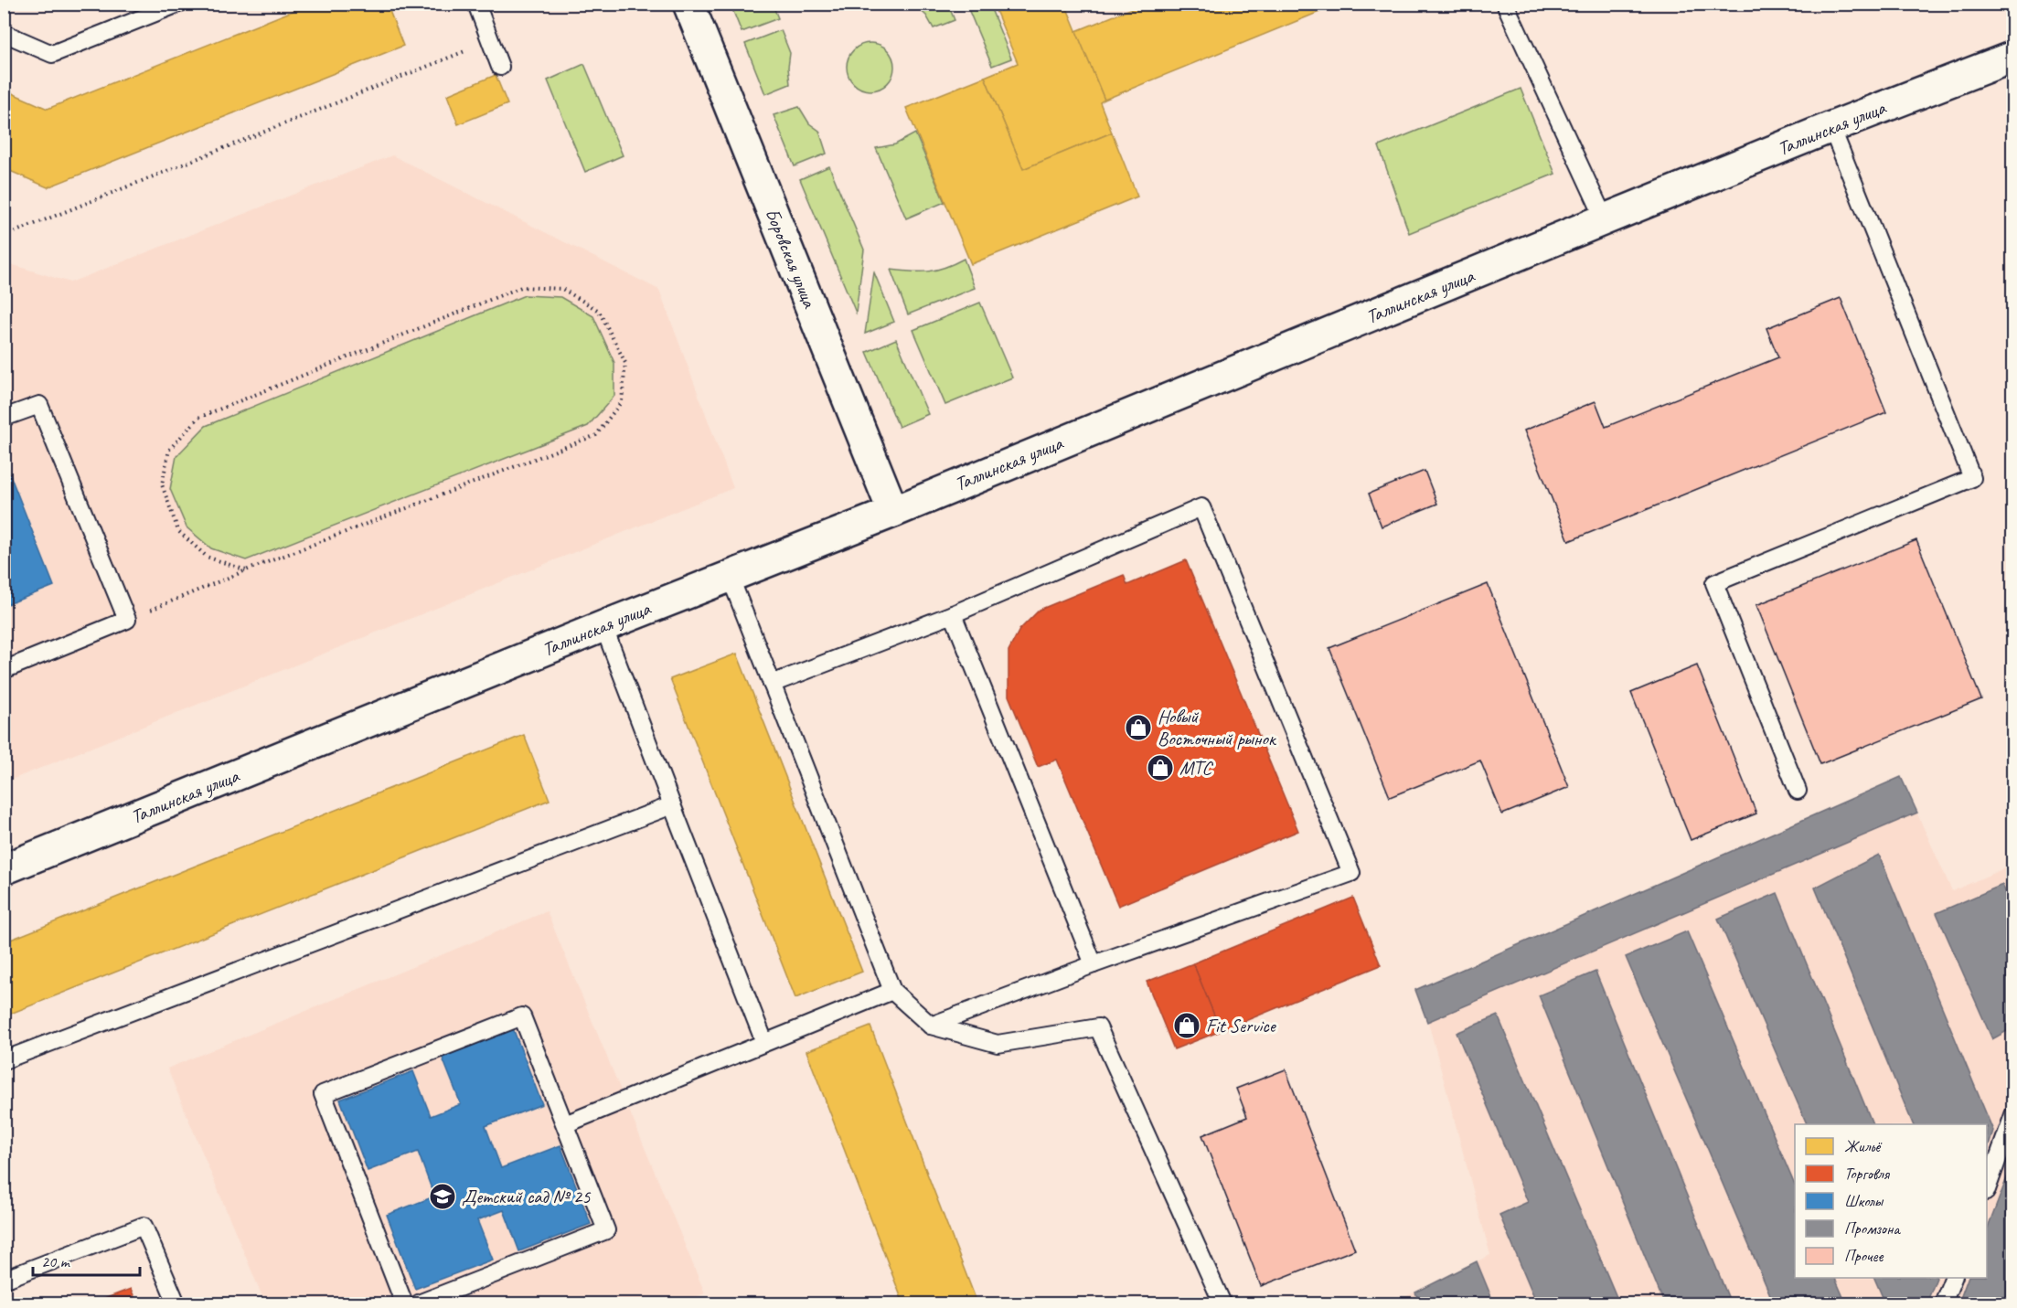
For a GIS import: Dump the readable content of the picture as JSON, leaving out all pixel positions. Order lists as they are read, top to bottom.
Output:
{
  "streets": {
    "street": ["Таллинская улица", "Боровская улица"]
  },
  "crossings": [
    ["Таллинская улица", "Боровская улица"]
  ],
  "places": {
    "shop": ["Новый Восточный рынок", "МТС", "Fit Service"],
    "school or university": ["Детский сад № 25"]
  },
  "legend": [
    "Жильё",
    "Торговля",
    "Школы",
    "Промзона",
    "Прочее"
  ],
  "scale_bar": "20 m"
}
